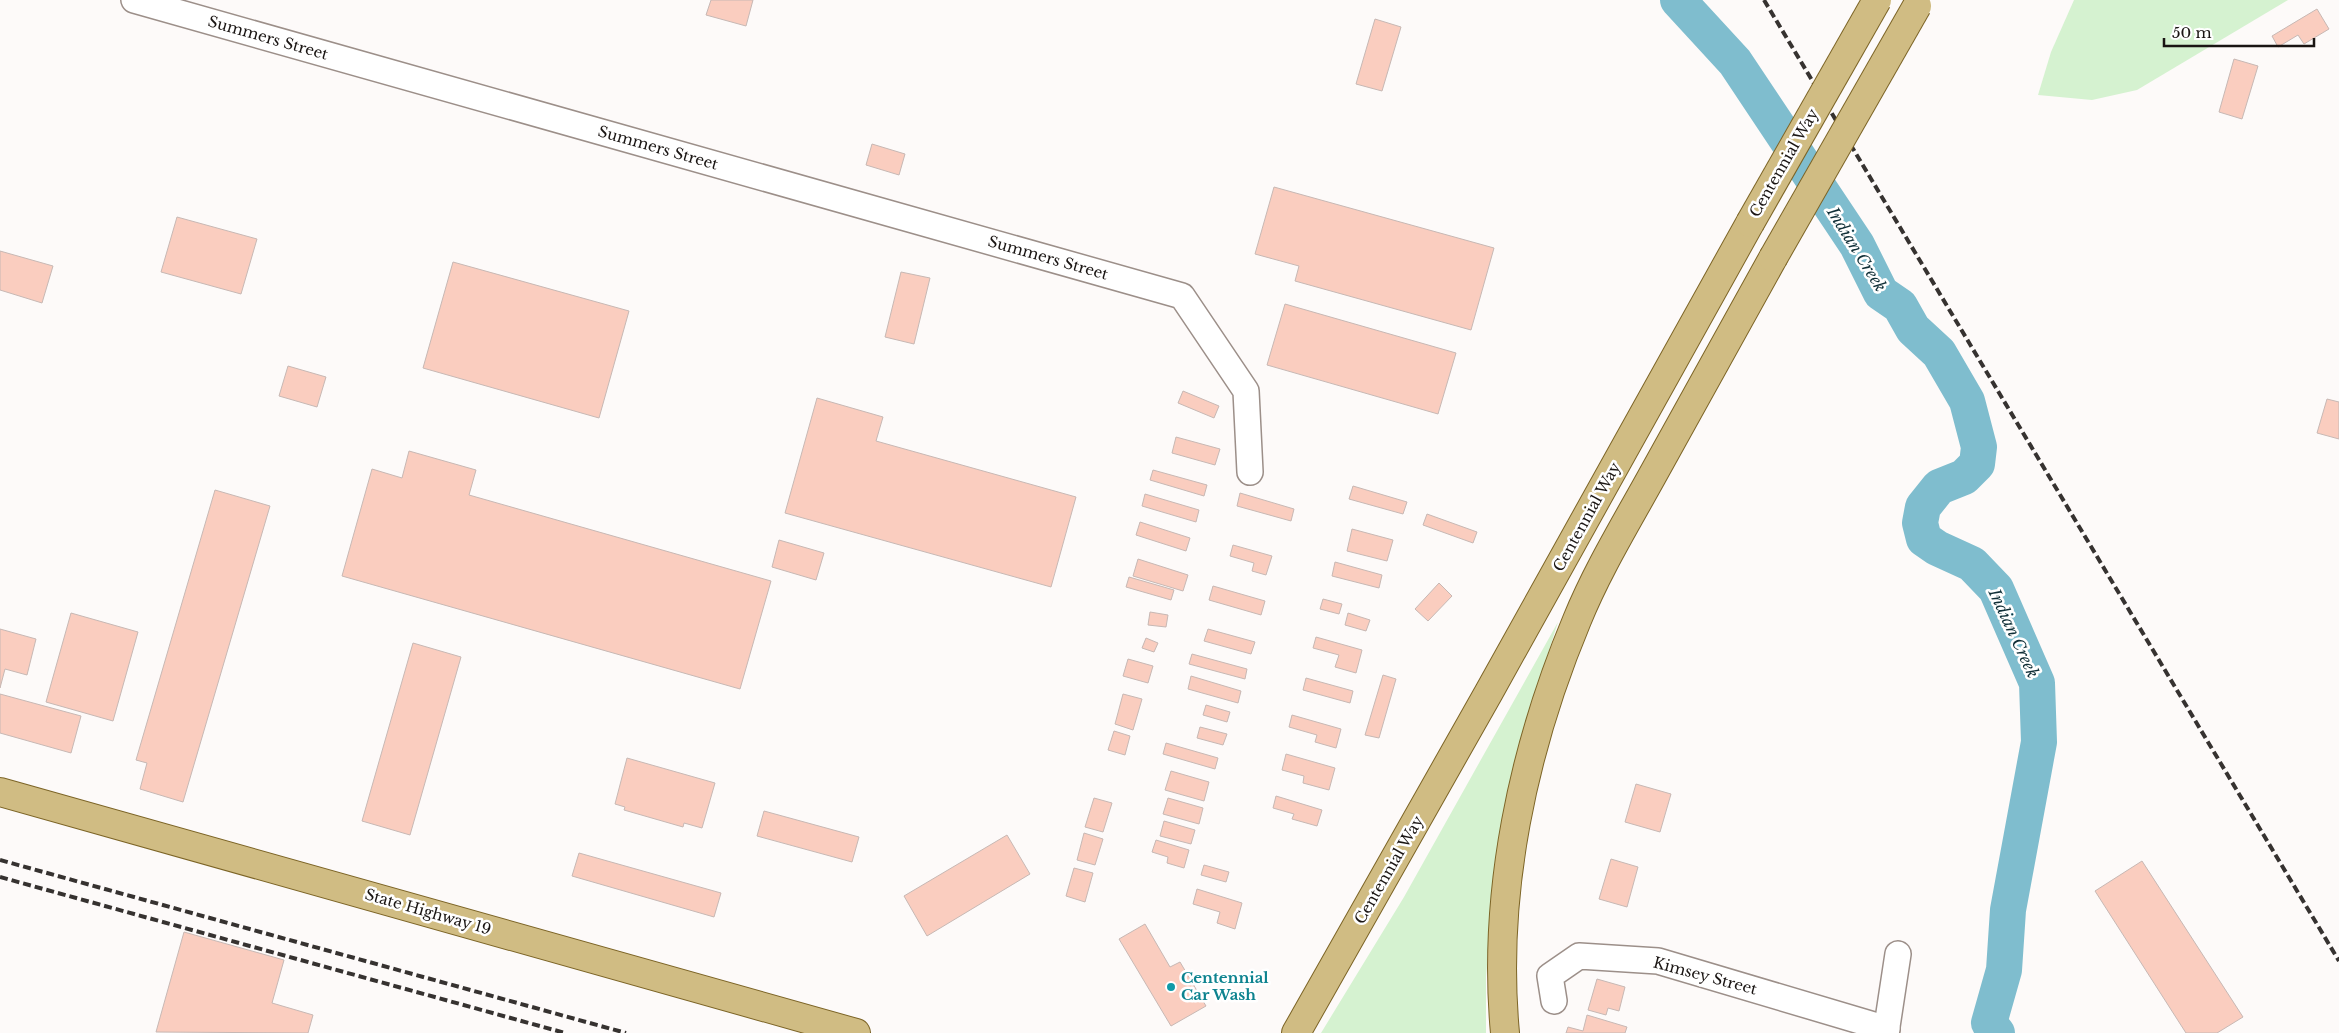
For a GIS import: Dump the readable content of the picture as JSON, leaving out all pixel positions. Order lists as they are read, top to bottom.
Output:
{
  "streets": {
    "main road": ["Centennial Way", "State Highway 19"],
    "street": ["Summers Street", "Kimsey Street"]
  },
  "water": ["Indian Creek"],
  "places": ["Centennial Car Wash"],
  "scale_bar": "50 m"
}
